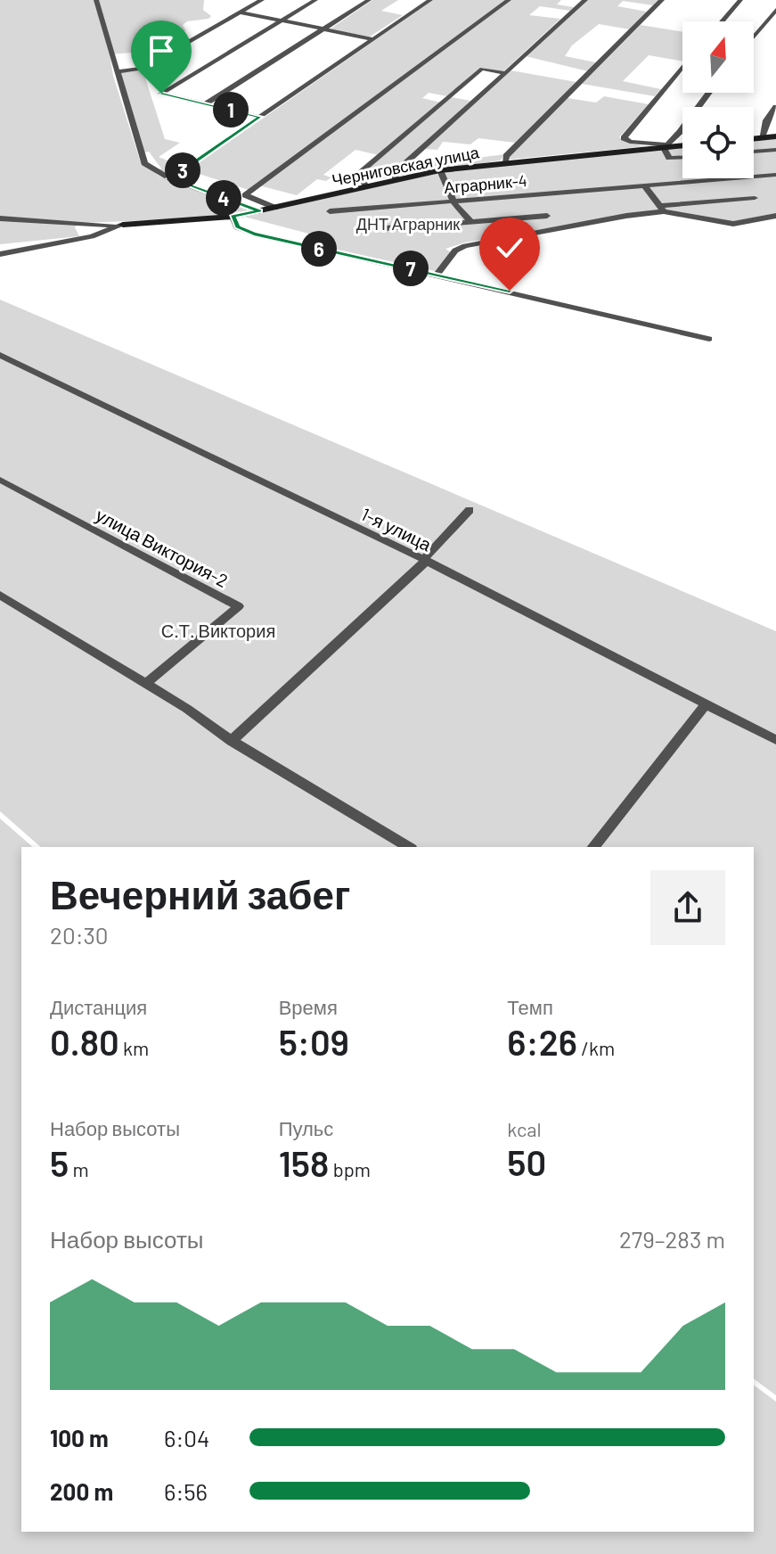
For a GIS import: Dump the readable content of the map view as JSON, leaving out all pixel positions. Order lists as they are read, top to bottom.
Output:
{
  "streets": {
    "street": [
      "Черниговская улица",
      "Аграрник-4",
      "1-я улица",
      "улица Виктория-2"
    ]
  },
  "parks": ["ДНТ Аграрник", "С.Т. Виктория"],
  "north": "top",
  "page": {
    "pins": [
      "1",
      "3",
      "4",
      "6",
      "7"
    ],
    "heading": ["Вечерний забег", "20:30"],
    "stats": [
      ["Дистанция", "0.80 km"],
      ["Время", "5:09"],
      ["Темп", "6:26 /km"],
      ["Набор высоты", "5 m"],
      ["Пульс", "158 bpm"],
      ["kcal", "50"]
    ],
    "chart": ["Набор высоты", "279–283 m"],
    "list": [
      {
        "name": "100 m",
        "note": "6:04"
      },
      {
        "name": "200 m",
        "note": "6:56"
      }
    ]
  }
}
